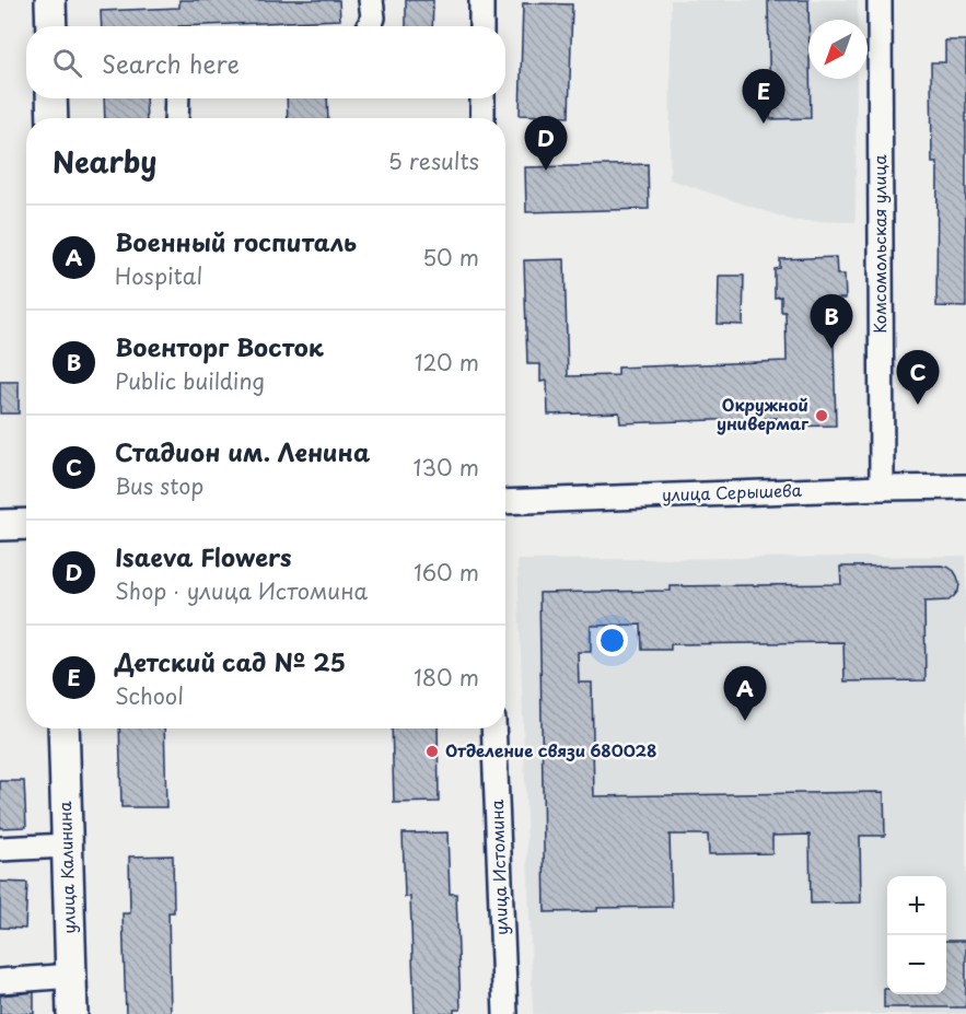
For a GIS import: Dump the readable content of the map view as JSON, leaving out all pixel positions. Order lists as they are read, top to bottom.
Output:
{
  "streets": {
    "main road": ["улица Калинина"],
    "street": ["Комсомольская улица", "улица Серышева", "улица Истомина"]
  },
  "crossings": [
    ["Комсомольская улица", "улица Серышева"]
  ],
  "places": ["Окружной универмаг", "Отделение связи 680028"],
  "north": "bottom left",
  "page": {
    "search": "Search here",
    "pins": [
      "E",
      "D",
      "B",
      "C",
      "A"
    ],
    "heading": ["Nearby", "5 results"],
    "list": [
      {
        "mark": "A",
        "name": "Военный госпиталь",
        "note": "Hospital",
        "value": "50 m"
      },
      {
        "mark": "B",
        "name": "Военторг Восток",
        "note": "Public building",
        "value": "120 m"
      },
      {
        "mark": "C",
        "name": "Стадион им. Ленина",
        "note": "Bus stop",
        "value": "130 m"
      },
      {
        "mark": "D",
        "name": "Isaeva Flowers",
        "note": "Shop · улица Истомина",
        "value": "160 m"
      },
      {
        "mark": "E",
        "name": "Детский сад № 25",
        "note": "School",
        "value": "180 m"
      }
    ],
    "map_buttons": ["+", "−"]
  }
}
